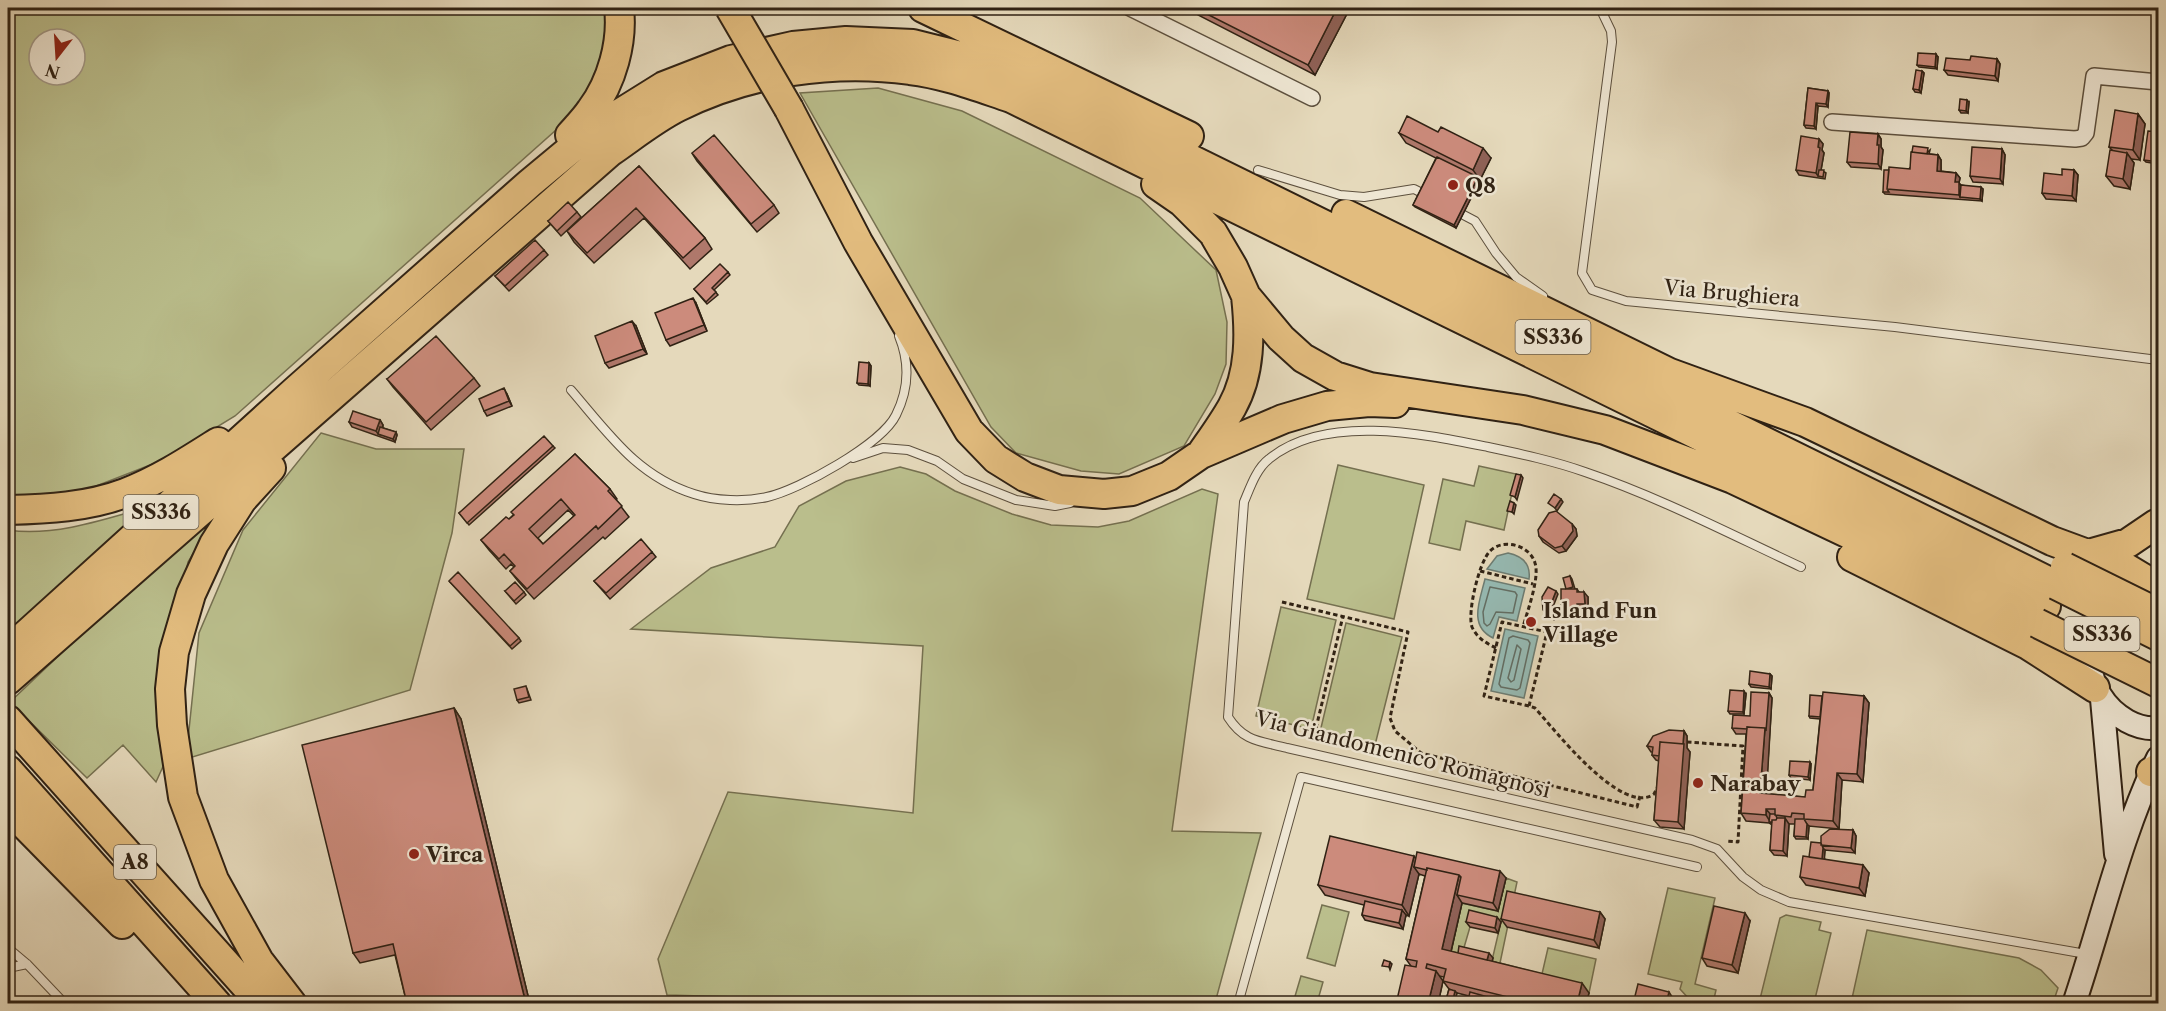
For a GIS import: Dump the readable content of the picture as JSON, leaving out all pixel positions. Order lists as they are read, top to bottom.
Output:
{
  "streets": {
    "highway": ["SS336", "A8"],
    "lane": ["Via Brughiera", "Via Giandomenico Romagnosi"]
  },
  "places": [
    "Q8",
    "Island Fun Village",
    "Narabay",
    "Virca"
  ],
  "north": "bottom"
}
